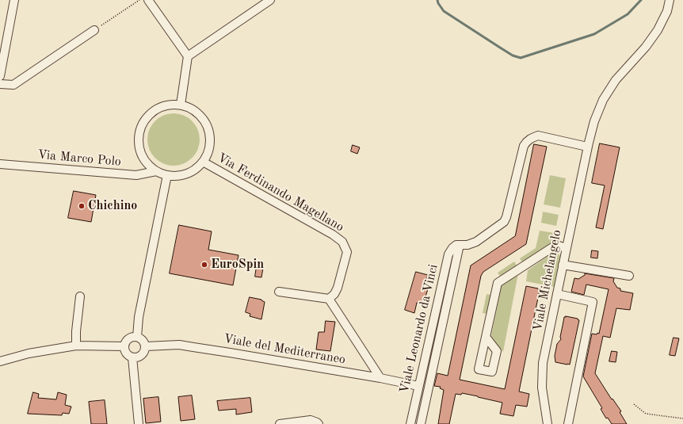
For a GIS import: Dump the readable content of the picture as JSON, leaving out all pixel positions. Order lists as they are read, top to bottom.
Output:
{
  "streets": {
    "street": [
      "Via Marco Polo",
      "Via Ferdinando Magellano",
      "Viale Michelangelo",
      "Viale Leonardo da Vinci",
      "Viale del Mediterraneo"
    ]
  },
  "crossings": [
    ["Via Marco Polo", "Via Ferdinando Magellano"],
    ["Viale Leonardo da Vinci", "Viale del Mediterraneo"]
  ],
  "places": ["Chichino", "EuroSpin"]
}
